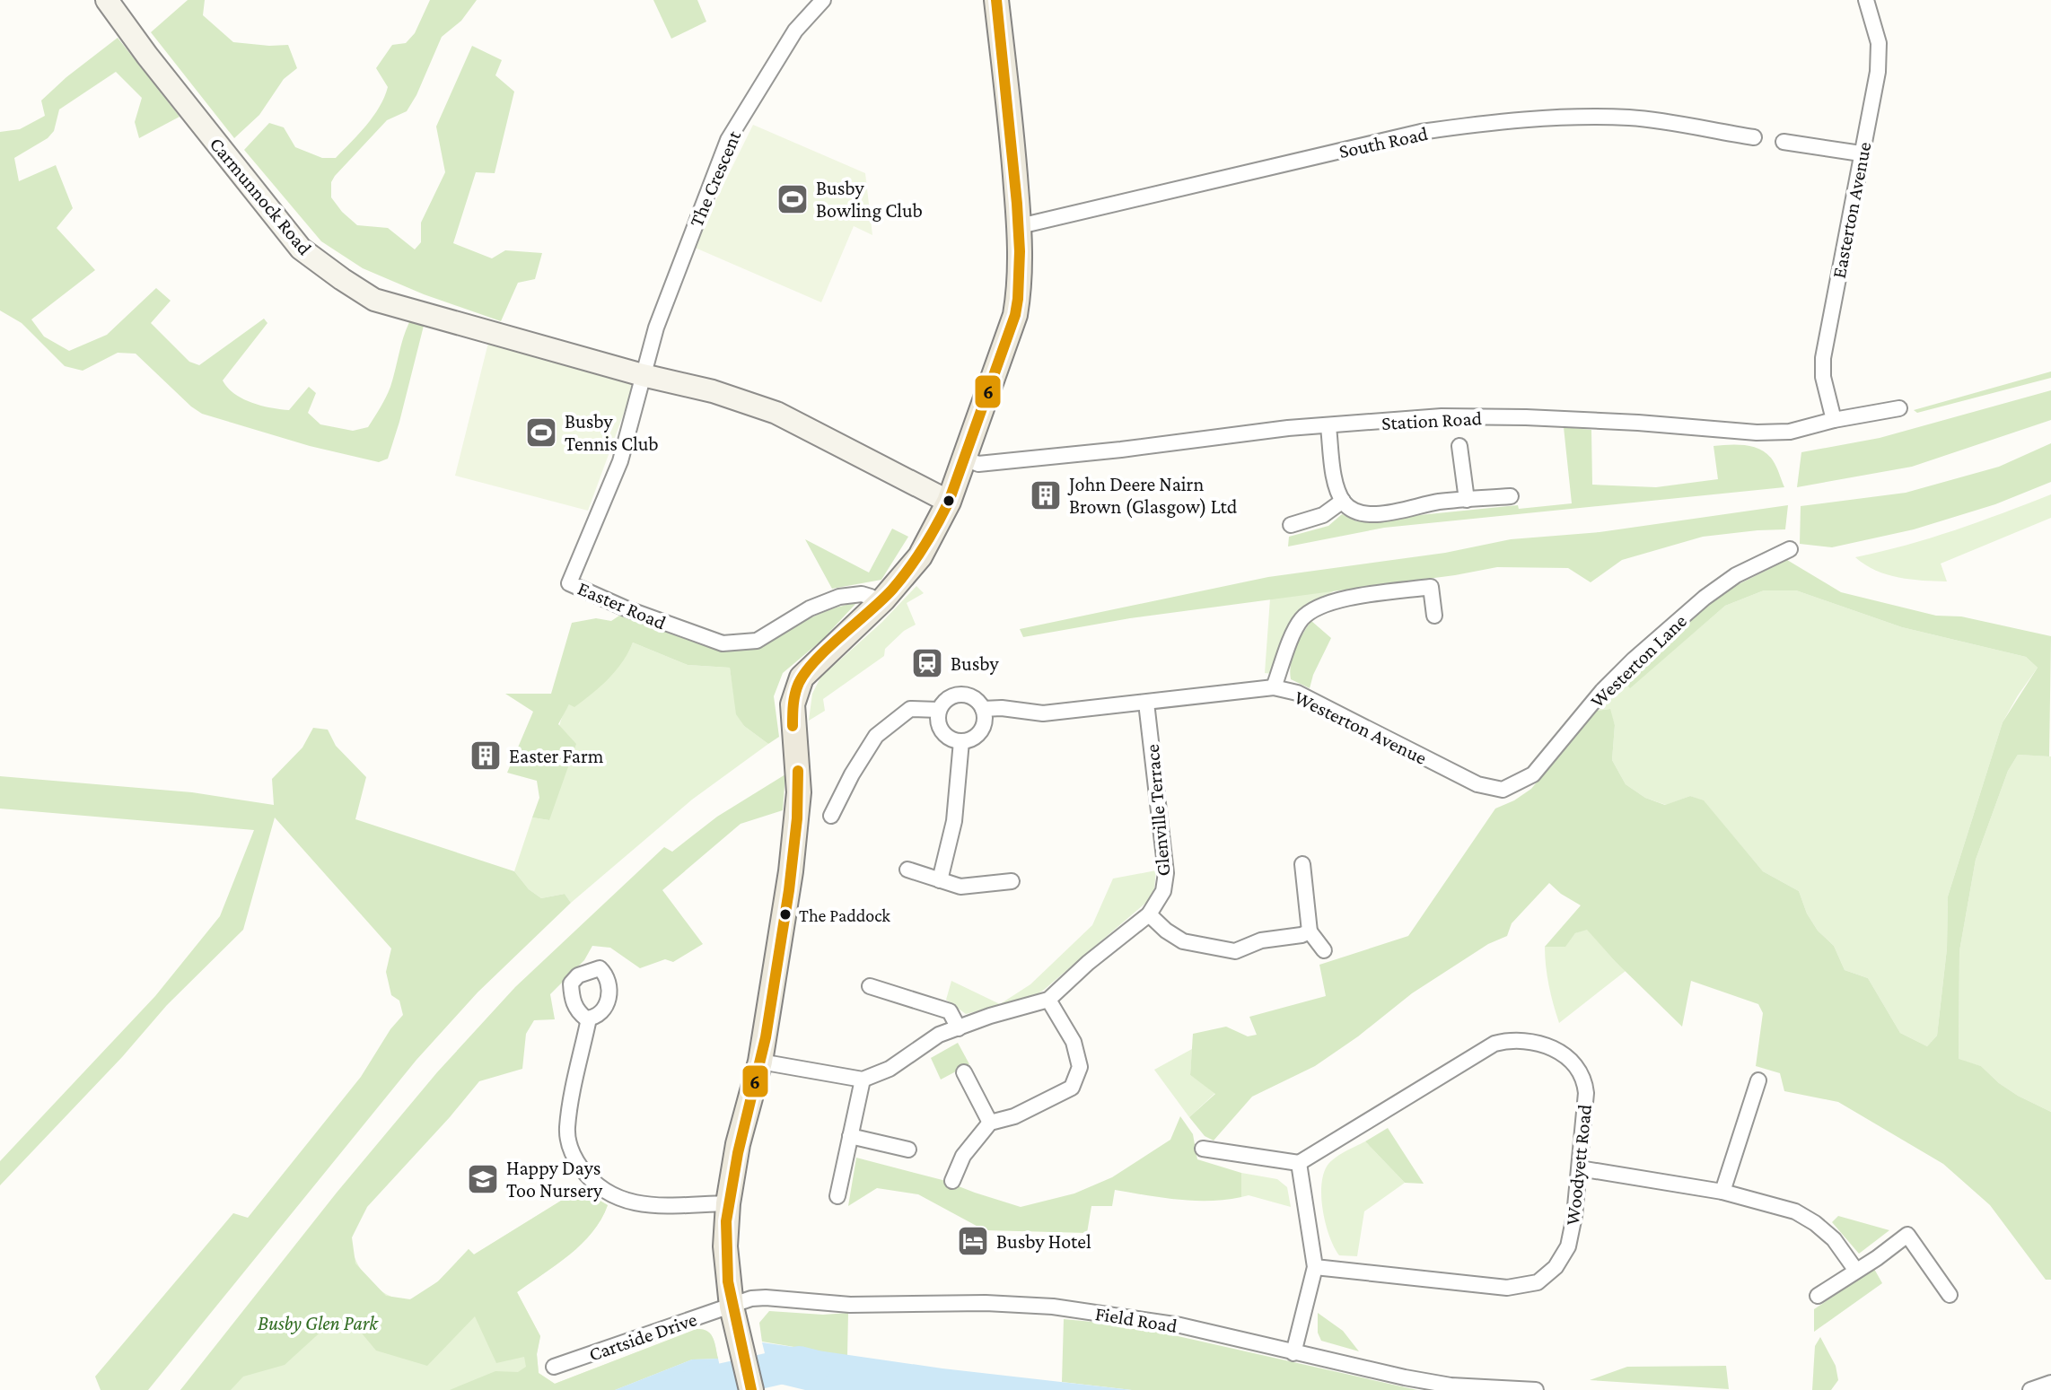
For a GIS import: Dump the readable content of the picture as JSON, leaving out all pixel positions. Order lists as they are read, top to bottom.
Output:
{
  "streets": {
    "main road": ["Carmunnock Road"],
    "street": [
      "South Road",
      "The Crescent",
      "Easterton Avenue",
      "Station Road",
      "Easter Road",
      "Westerton Lane",
      "Westerton Avenue",
      "Glenville Terrace",
      "Woodyett Road",
      "Field Road",
      "Cartside Drive"
    ]
  },
  "crossings": [
    ["The Crescent", "Carmunnock Road"],
    ["The Crescent", "Easter Road"],
    ["Carmunnock Road", "Easter Road"],
    ["Easterton Avenue", "Station Road"],
    ["Westerton Lane", "Westerton Avenue"],
    ["Westerton Avenue", "Glenville Terrace"],
    ["Field Road", "Cartside Drive"]
  ],
  "parks": ["Busby Glen Park"],
  "places": {
    "sports": ["Busby Bowling Club", "Busby Tennis Club"],
    "building": ["John Deere Nairn Brown (Glasgow) Ltd", "Easter Farm"],
    "station": ["Busby"],
    "other": ["The Paddock"],
    "school or university": ["Happy Days Too Nursery"],
    "hotel": ["Busby Hotel"]
  },
  "lines": ["transit line 6"]
}
